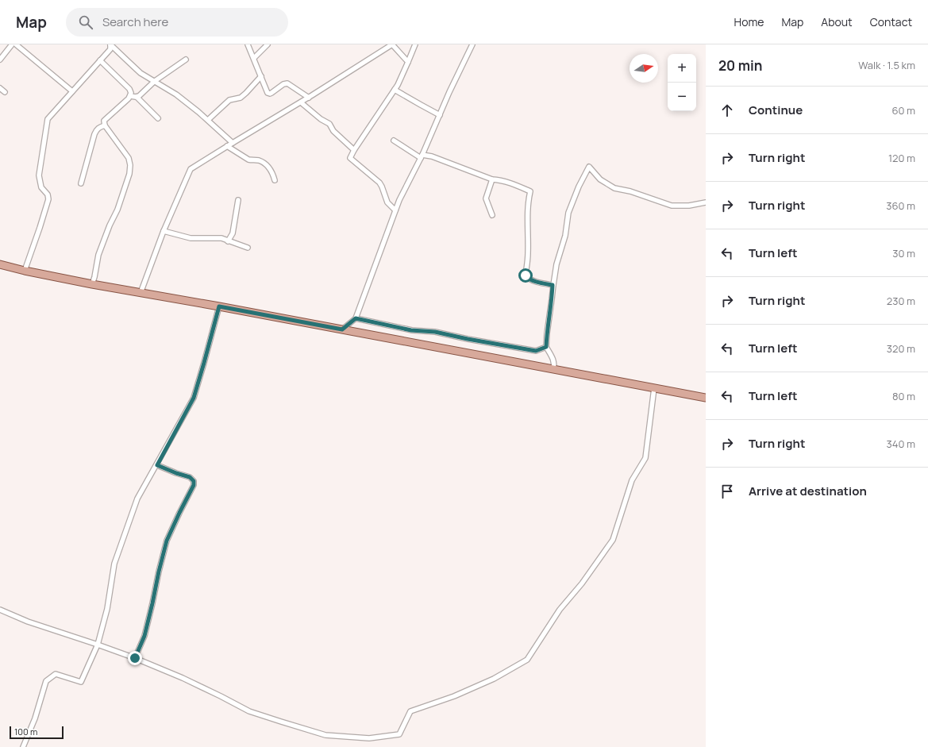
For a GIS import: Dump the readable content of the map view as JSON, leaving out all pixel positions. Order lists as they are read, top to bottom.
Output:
{
  "scale_bar": "100 m",
  "north": "right",
  "page": {
    "header": "Map",
    "search": "Search here",
    "nav": [
      "Home",
      "Map",
      "About",
      "Contact"
    ],
    "heading": ["20 min", "Walk · 1.5 km"],
    "map_buttons": ["+", "−"],
    "list": [
      ["Continue", "60 m"],
      ["Turn right", "120 m"],
      ["Turn right", "360 m"],
      ["Turn left", "30 m"],
      ["Turn right", "230 m"],
      ["Turn left", "320 m"],
      ["Turn left", "80 m"],
      ["Turn right", "340 m"],
      "Arrive at destination"
    ],
    "scale": "100 m"
  }
}
